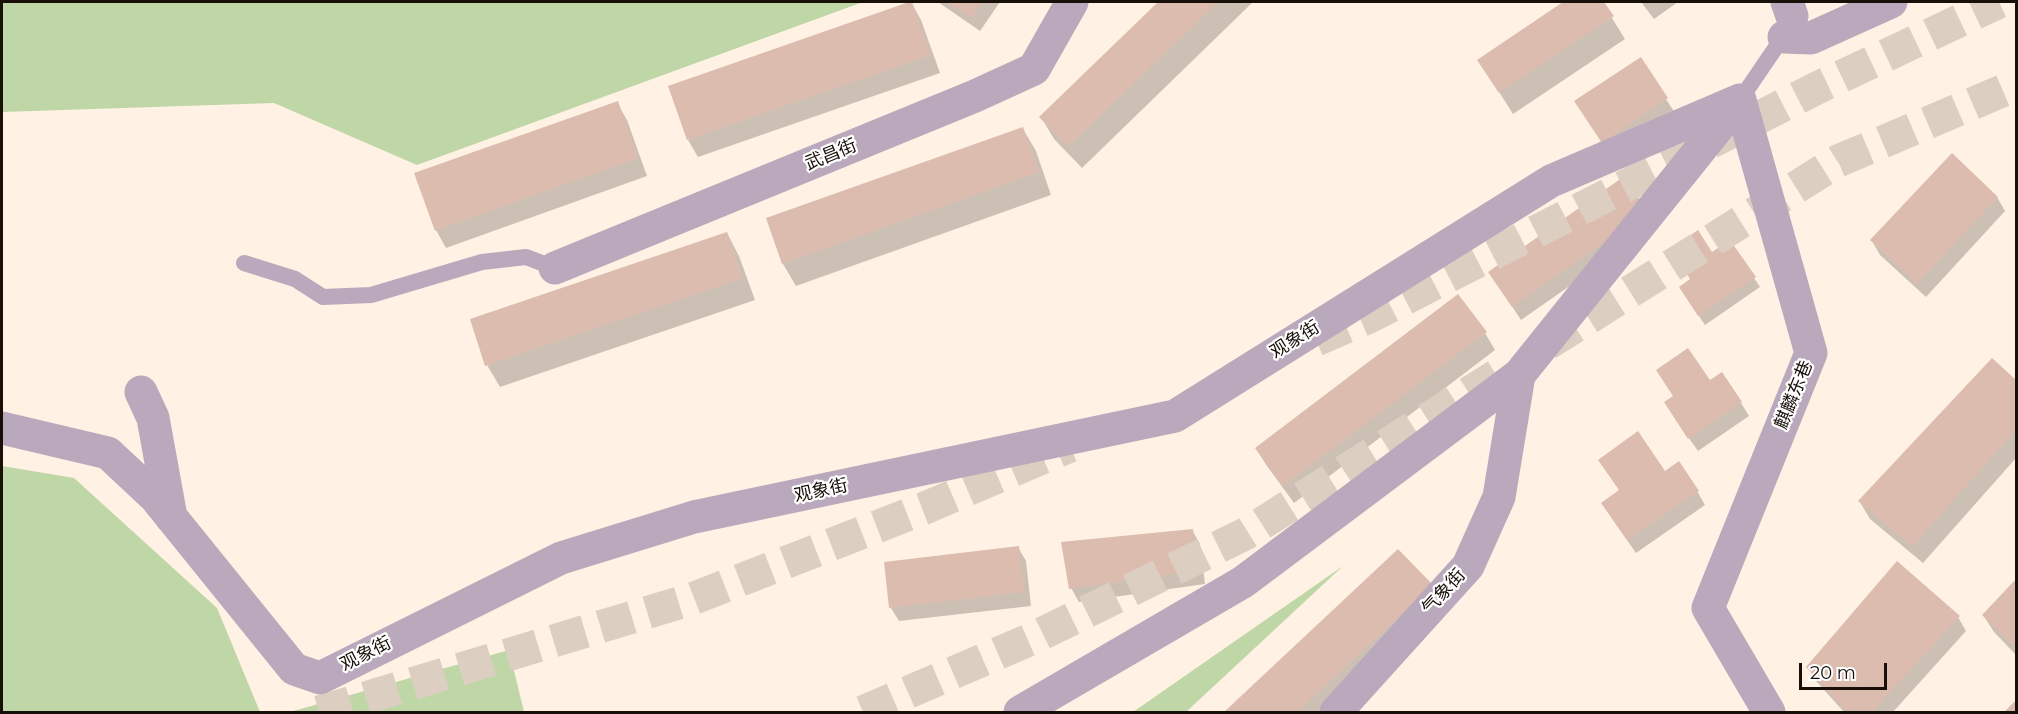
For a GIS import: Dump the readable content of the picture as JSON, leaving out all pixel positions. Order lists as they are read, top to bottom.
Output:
{
  "streets": {
    "street": [
      "武昌街",
      "观象街",
      "麒麟东巷",
      "气象街"
    ]
  },
  "crossings": [
    ["观象街", "麒麟东巷"]
  ],
  "scale_bar": "20 m"
}
